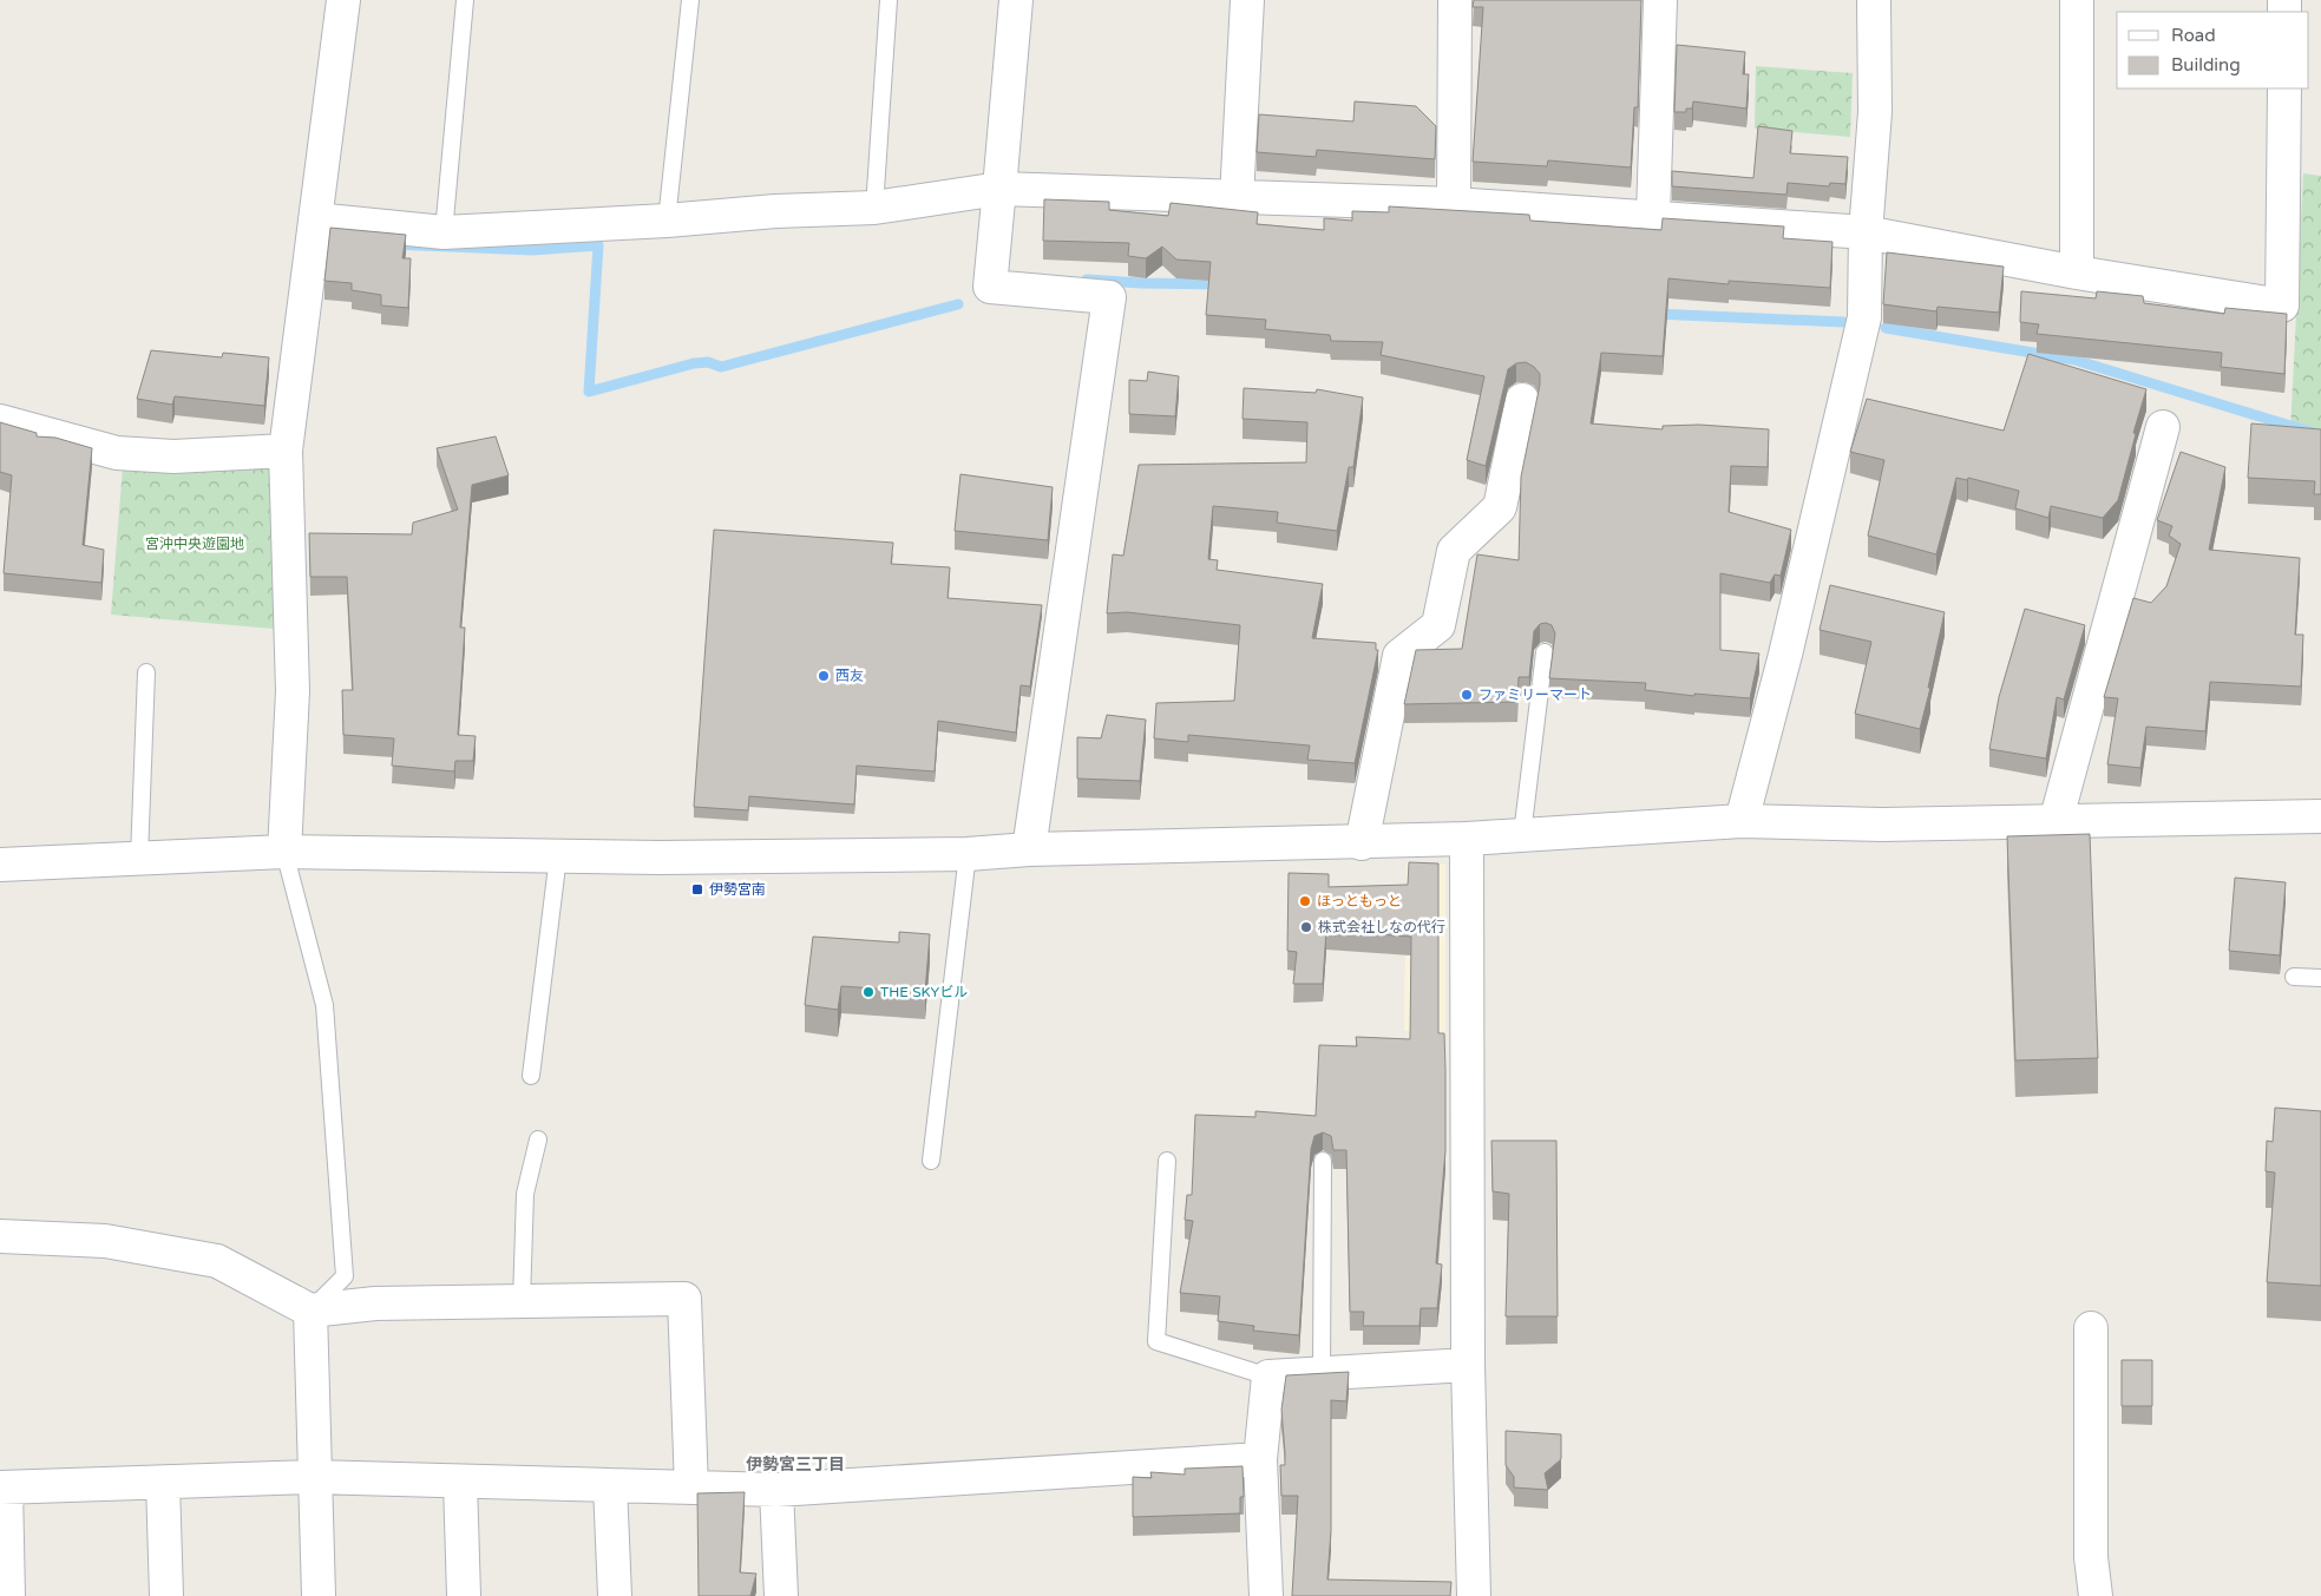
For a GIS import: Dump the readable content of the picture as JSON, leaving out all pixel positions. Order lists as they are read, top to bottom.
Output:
{
  "districts": ["伊勢宮三丁目"],
  "parks": ["宮沖中央遊園地"],
  "places": {
    "other": [
      "西友",
      "ファミリーマート",
      "ほっともっと",
      "株式会社しなの代行",
      "THE SKYビル"
    ],
    "transit": ["伊勢宮南"]
  },
  "legend": ["Road", "Building"]
}
